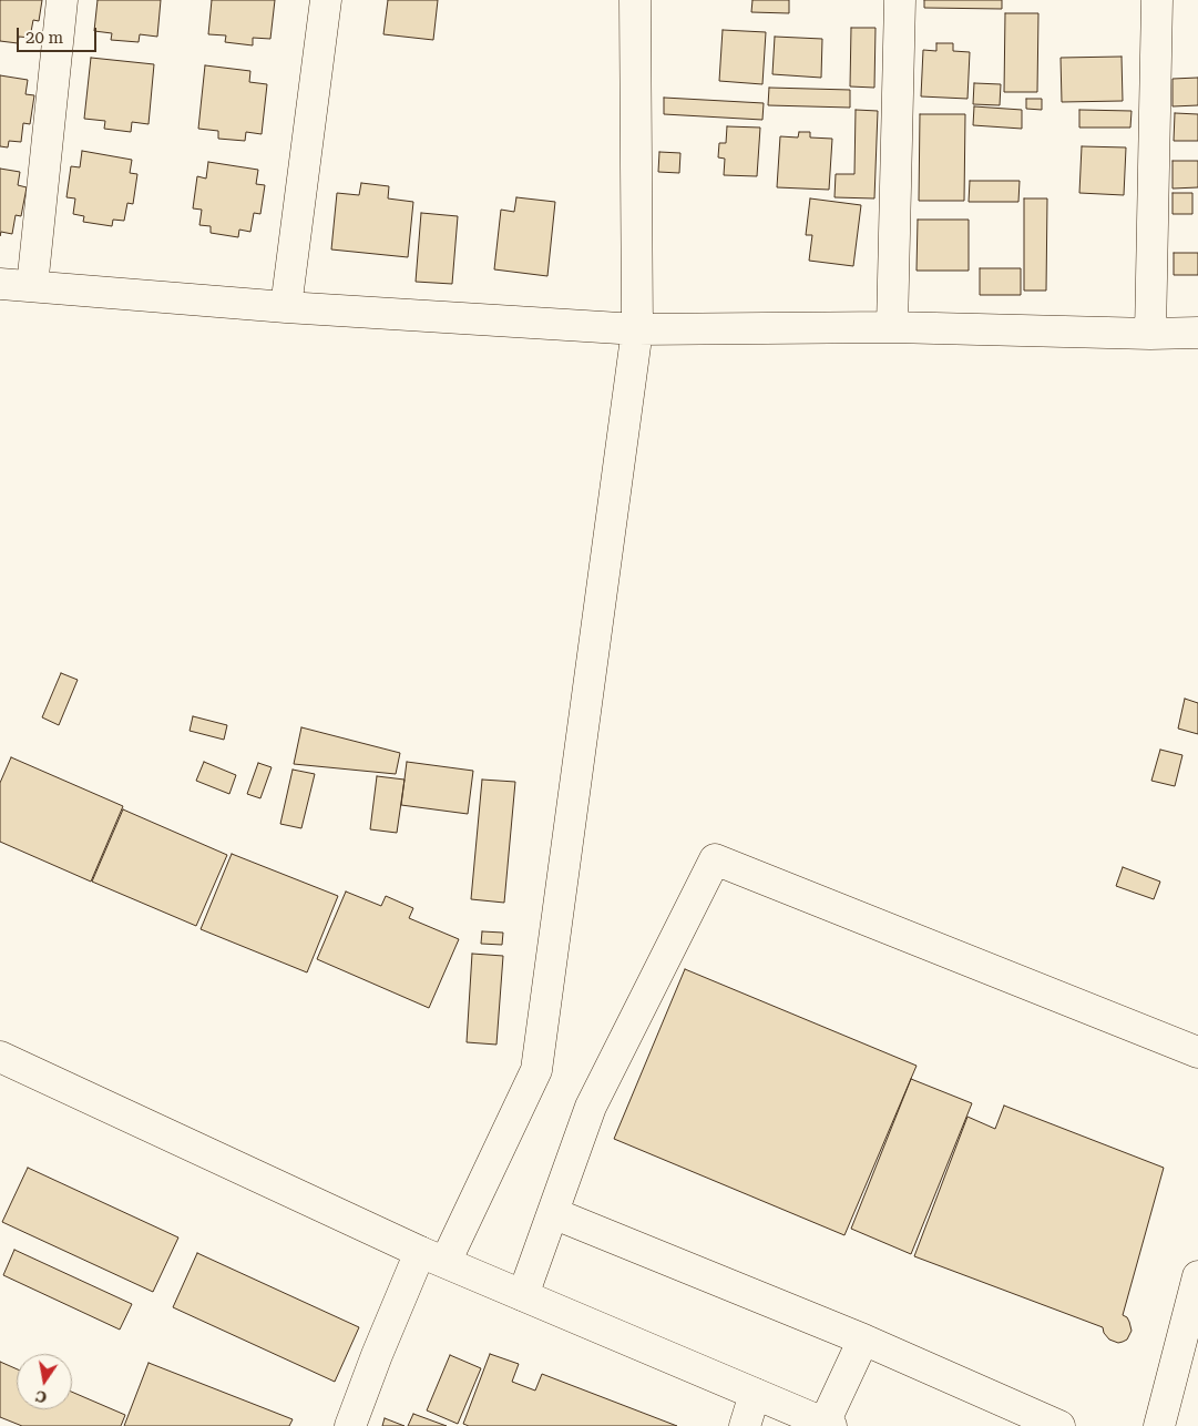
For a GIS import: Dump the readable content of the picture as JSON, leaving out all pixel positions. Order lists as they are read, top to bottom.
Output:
{
  "scale_bar": "20 m",
  "north": "bottom"
}
